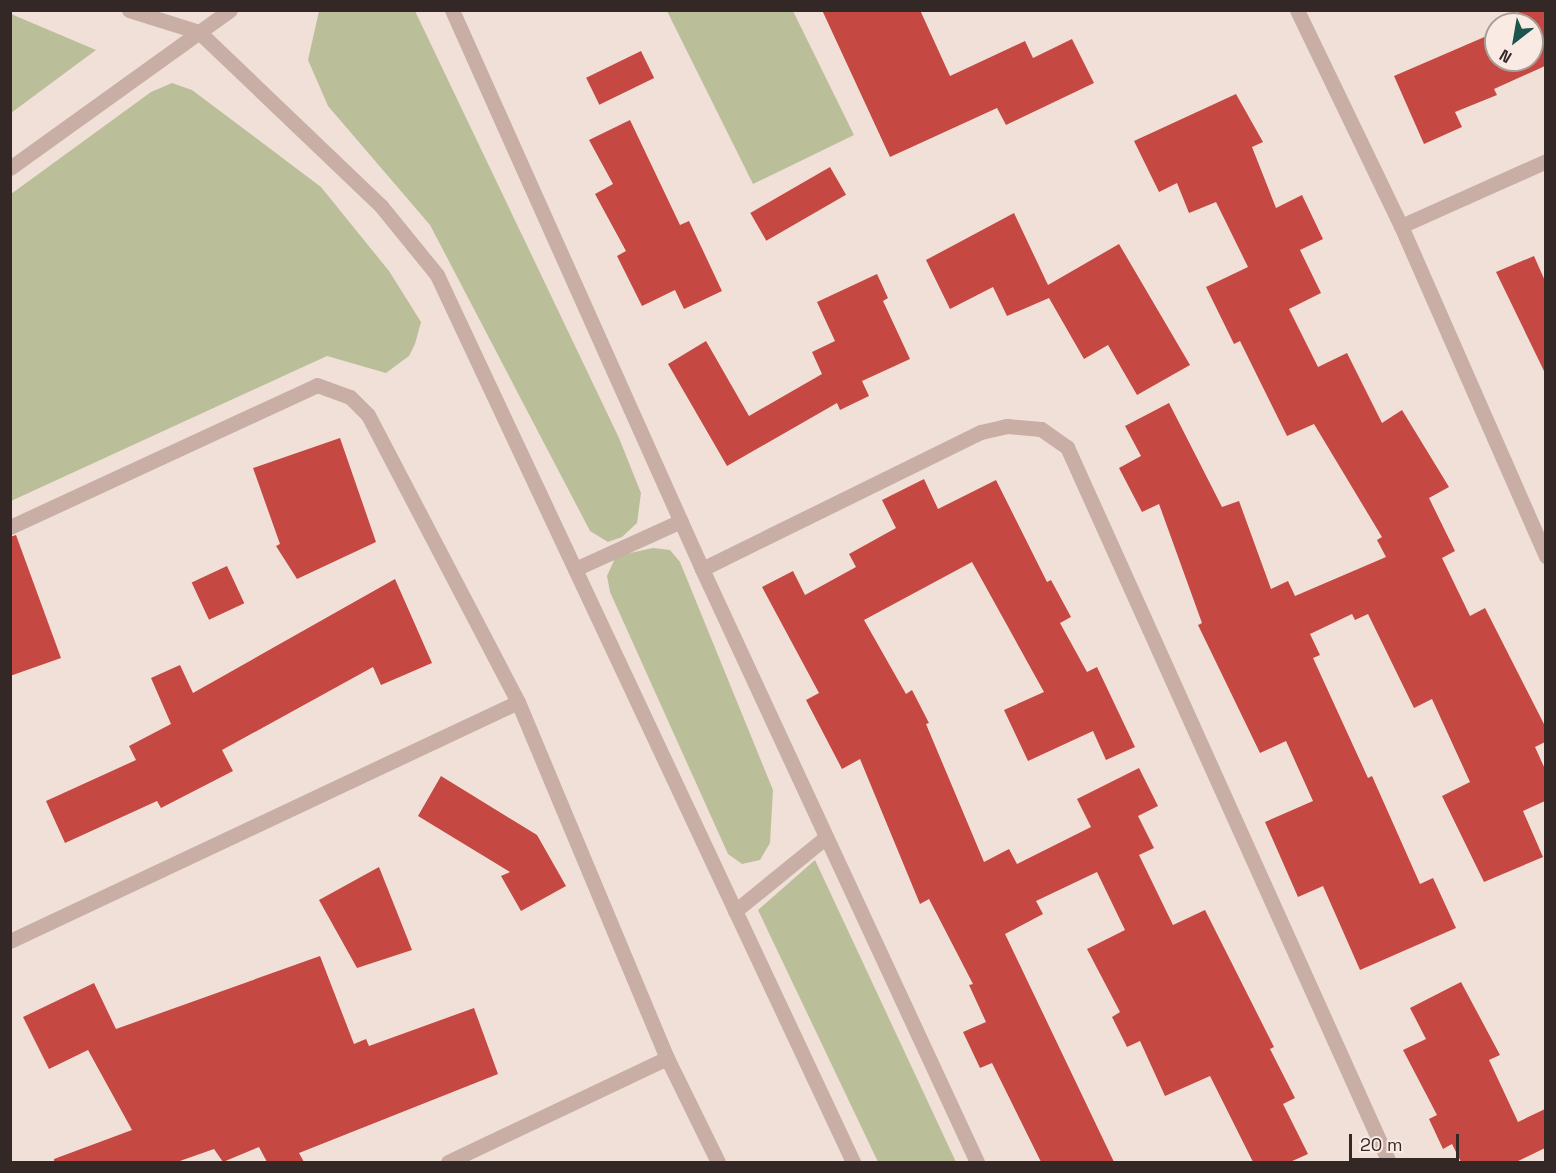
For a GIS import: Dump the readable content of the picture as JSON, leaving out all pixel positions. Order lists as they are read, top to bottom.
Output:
{
  "scale_bar": "20 m",
  "north": "bottom left"
}
